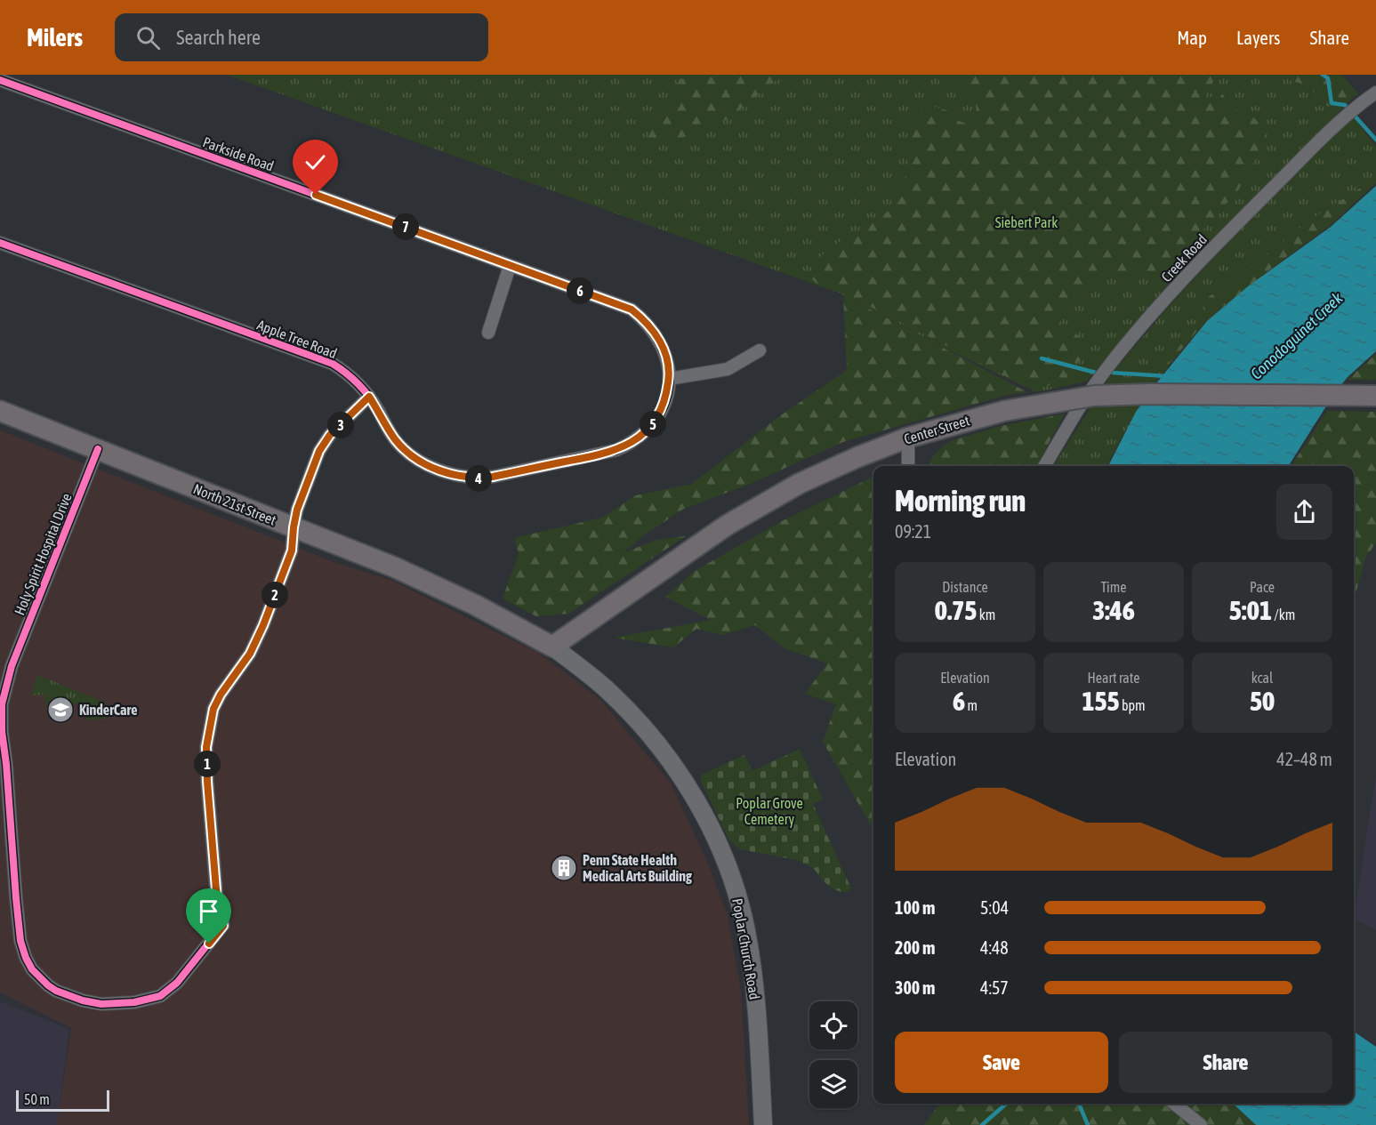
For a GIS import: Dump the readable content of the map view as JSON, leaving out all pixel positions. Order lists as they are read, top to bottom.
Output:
{
  "streets": {
    "main road": ["Center Street", "North 21st Street"],
    "street": [
      "Parkside Road",
      "Creek Road",
      "Apple Tree Road",
      "Holy Spirit Hospital Drive",
      "Poplar Church Road"
    ]
  },
  "crossings": [
    ["Parkside Road", "Apple Tree Road"],
    ["Apple Tree Road", "Holy Spirit Hospital Drive"],
    ["Center Street", "North 21st Street"],
    ["Center Street", "Poplar Church Road"],
    ["North 21st Street", "Holy Spirit Hospital Drive"],
    ["North 21st Street", "Poplar Church Road"]
  ],
  "water": ["Conodoguinet Creek"],
  "parks": ["Siebert Park", "Poplar Grove Cemetery"],
  "places": {
    "school or university": ["KinderCare"],
    "building": ["Penn State Health Medical Arts Building"]
  },
  "scale_bar": "50 m",
  "page": {
    "header": "Milers",
    "search": "Search here",
    "nav": ["Map", "Layers", "Share"],
    "pins": [
      "7",
      "6",
      "5",
      "3",
      "4",
      "2",
      "1"
    ],
    "heading": ["Morning run", "09:21"],
    "stats": [
      ["Distance", "0.75 km"],
      ["Time", "3:46"],
      ["Pace", "5:01 /km"],
      ["Elevation", "6 m"],
      ["Heart rate", "155 bpm"],
      ["kcal", "50"]
    ],
    "chart": ["Elevation", "42–48 m"],
    "list": [
      {
        "name": "100 m",
        "note": "5:04"
      },
      {
        "name": "200 m",
        "note": "4:48"
      },
      {
        "name": "300 m",
        "note": "4:57"
      }
    ],
    "buttons": ["Save", "Share"],
    "scale": "50 m"
  }
}
